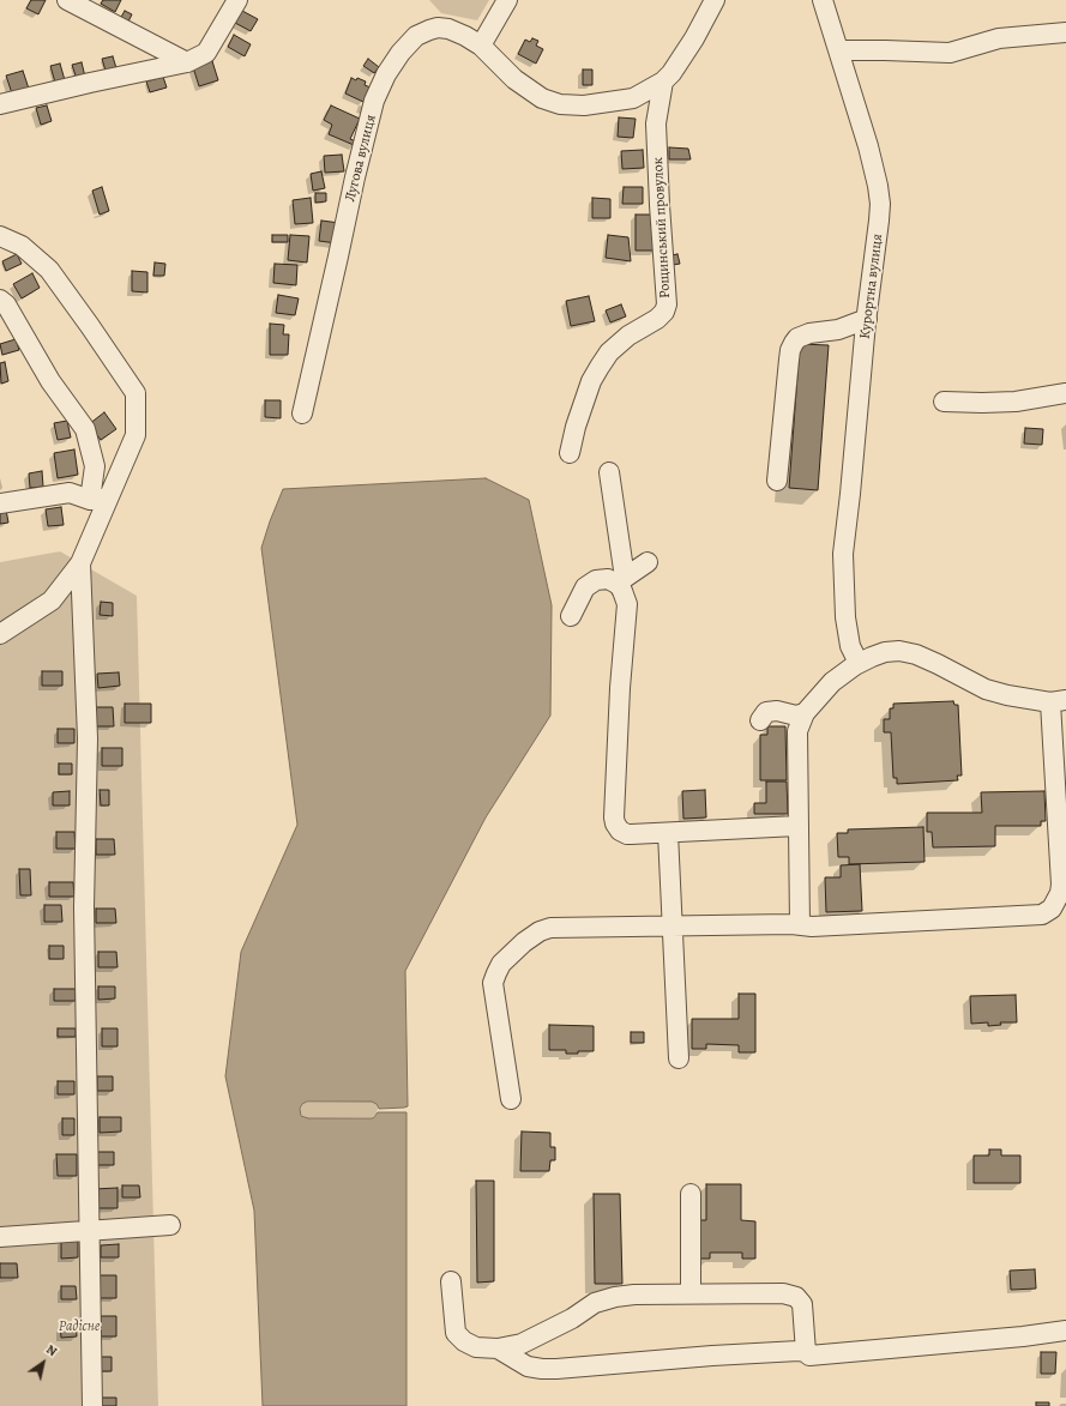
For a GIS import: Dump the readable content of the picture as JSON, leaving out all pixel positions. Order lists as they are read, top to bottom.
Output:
{
  "streets": {
    "street": ["Лугова вулиця", "Рощинський провулок", "Курортна вулиця"]
  },
  "crossings": [
    ["Лугова вулиця", "Рощинський провулок"]
  ],
  "parks": ["Радісне"],
  "north": "top right"
}
